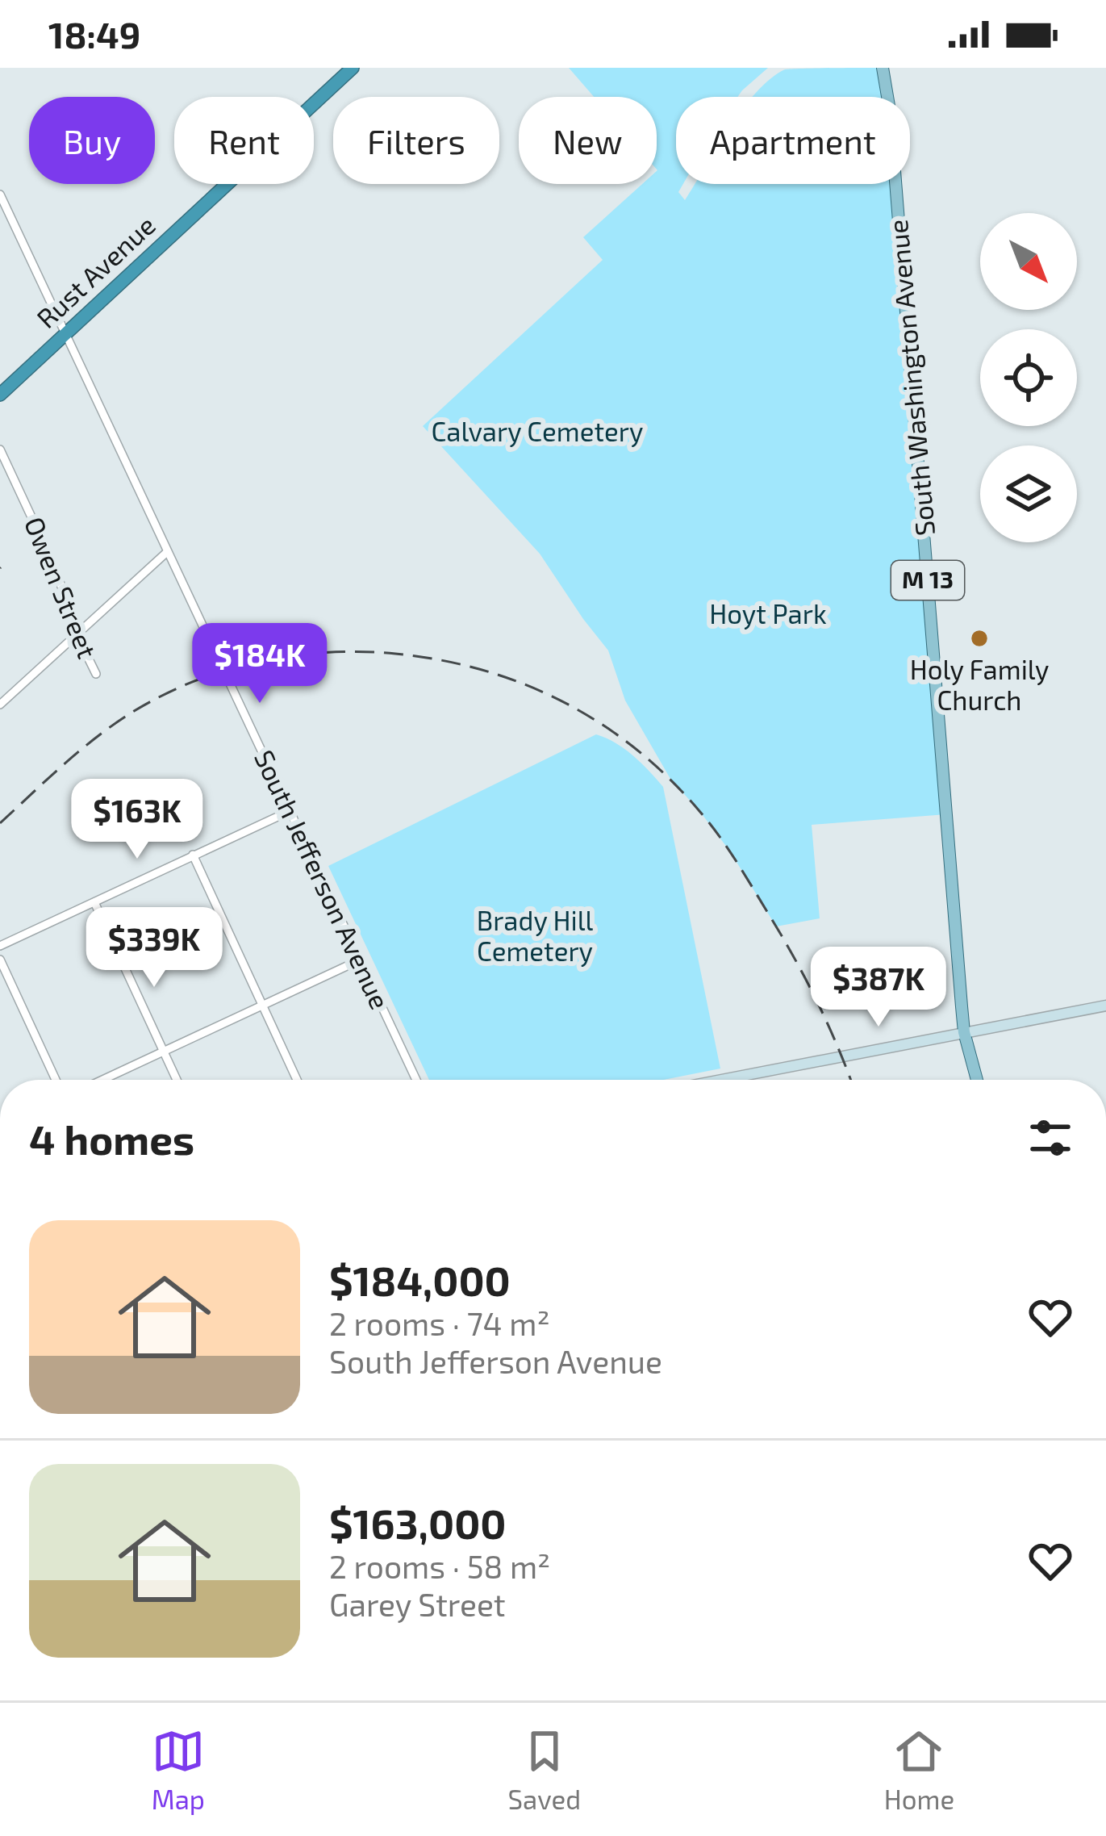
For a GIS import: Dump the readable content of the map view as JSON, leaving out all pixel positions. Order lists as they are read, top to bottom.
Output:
{
  "streets": {
    "highway": ["Rust Avenue"],
    "main road": ["South Washington Avenue", "M 13"],
    "street": ["Owen Street", "South Jefferson Avenue"]
  },
  "crossings": [
    ["Rust Avenue", "South Jefferson Avenue"]
  ],
  "parks": ["Calvary Cemetery", "Hoyt Park", "Brady Hill Cemetery"],
  "places": ["Holy Family Church"],
  "north": "bottom right",
  "page": {
    "status": "18:49",
    "chip": [
      "Buy",
      "Rent",
      "Filters",
      "New",
      "Apartment"
    ],
    "price": [
      "$184K",
      "$163K",
      "$339K",
      "$387K"
    ],
    "heading": "4 homes",
    "list": [
      {
        "name": "$184,000",
        "note": "2 rooms · 74 m² · South Jefferson Avenue"
      },
      {
        "name": "$163,000",
        "note": "2 rooms · 58 m² · Garey Street"
      }
    ],
    "tabs": ["Map", "Saved", "Home"]
  }
}
